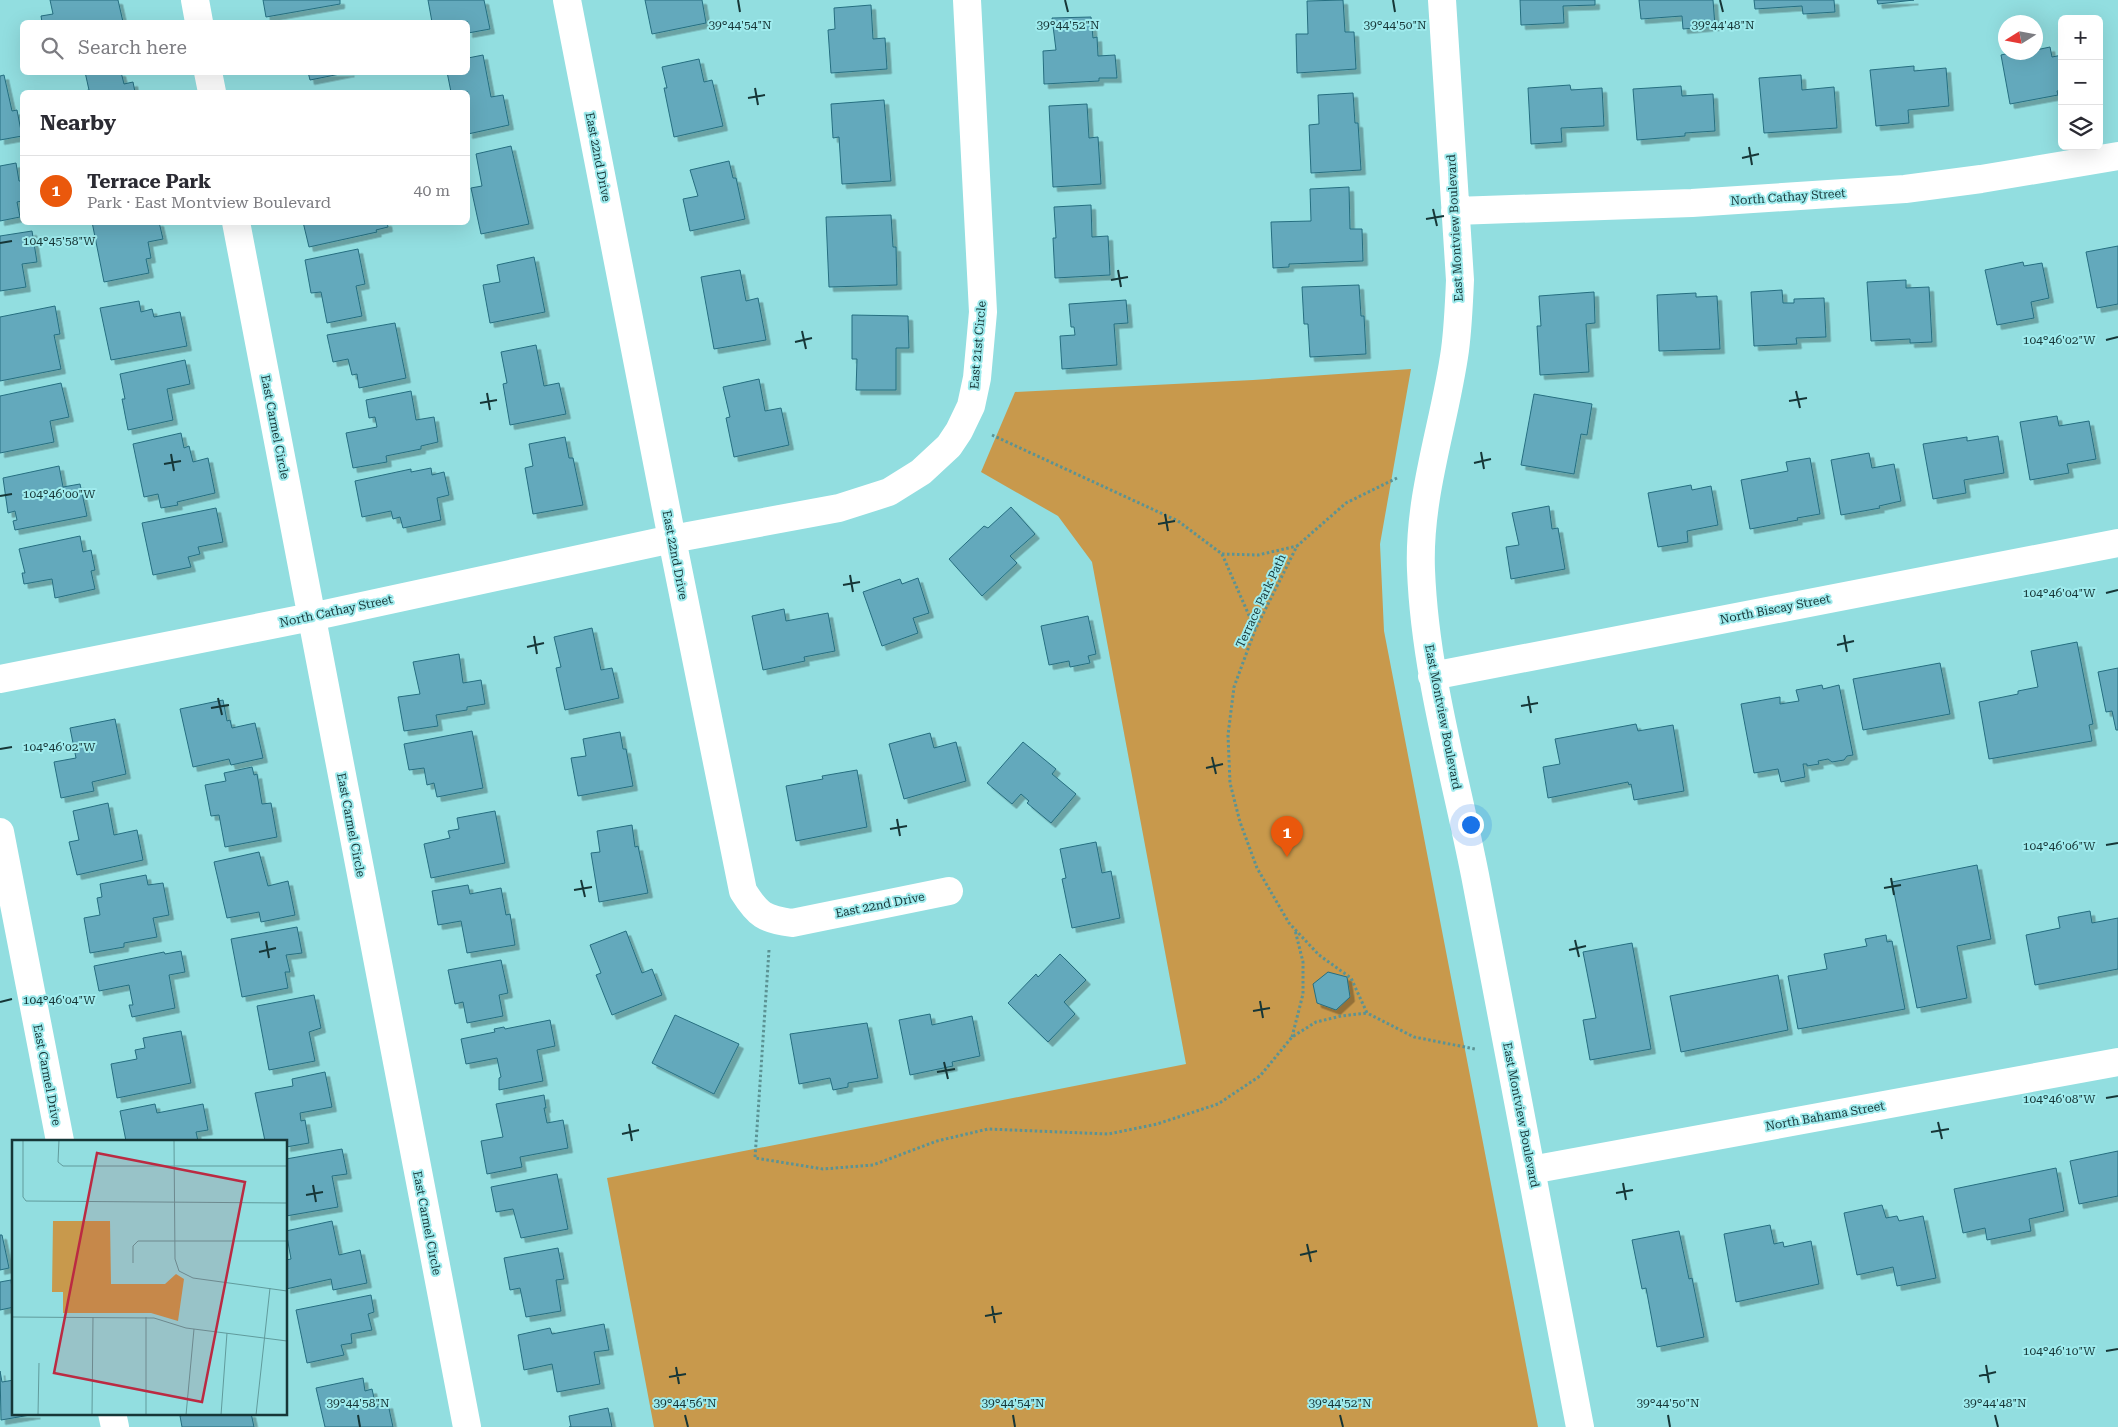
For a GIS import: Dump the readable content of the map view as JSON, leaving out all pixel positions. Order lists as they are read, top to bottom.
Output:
{
  "streets": {
    "street": [
      "East 22nd Drive",
      "North Cathay Street",
      "East Montview Boulevard",
      "East 21st Circle",
      "East Carmel Circle",
      "North Biscay Street",
      "East Carmel Drive",
      "North Bahama Street"
    ],
    "path": ["Terrace Park Path"]
  },
  "crossings": [
    ["East 22nd Drive", "North Cathay Street"],
    ["East 22nd Drive", "East 21st Circle"],
    ["North Cathay Street", "East Montview Boulevard"],
    ["North Cathay Street", "East 21st Circle"],
    ["North Cathay Street", "East Carmel Circle"],
    ["East Montview Boulevard", "Terrace Park Path"],
    ["East Montview Boulevard", "North Biscay Street"],
    ["East Montview Boulevard", "North Bahama Street"]
  ],
  "north": "left",
  "page": {
    "map_buttons": ["+", "−"],
    "search": "Search here",
    "heading": "Nearby",
    "list": [
      {
        "mark": "1",
        "name": "Terrace Park",
        "note": "Park · East Montview Boulevard",
        "value": "40 m"
      }
    ],
    "pins": "1"
  },
  "coordinates": [
    "39°44'54\"N",
    "39°44'52\"N",
    "39°44'50\"N",
    "39°44'48\"N",
    "104°45'58\"W",
    "104°46'02\"W",
    "104°46'00\"W",
    "104°46'04\"W",
    "104°46'06\"W",
    "104°46'08\"W",
    "104°46'10\"W",
    "39°44'58\"N",
    "39°44'56\"N"
  ]
}
